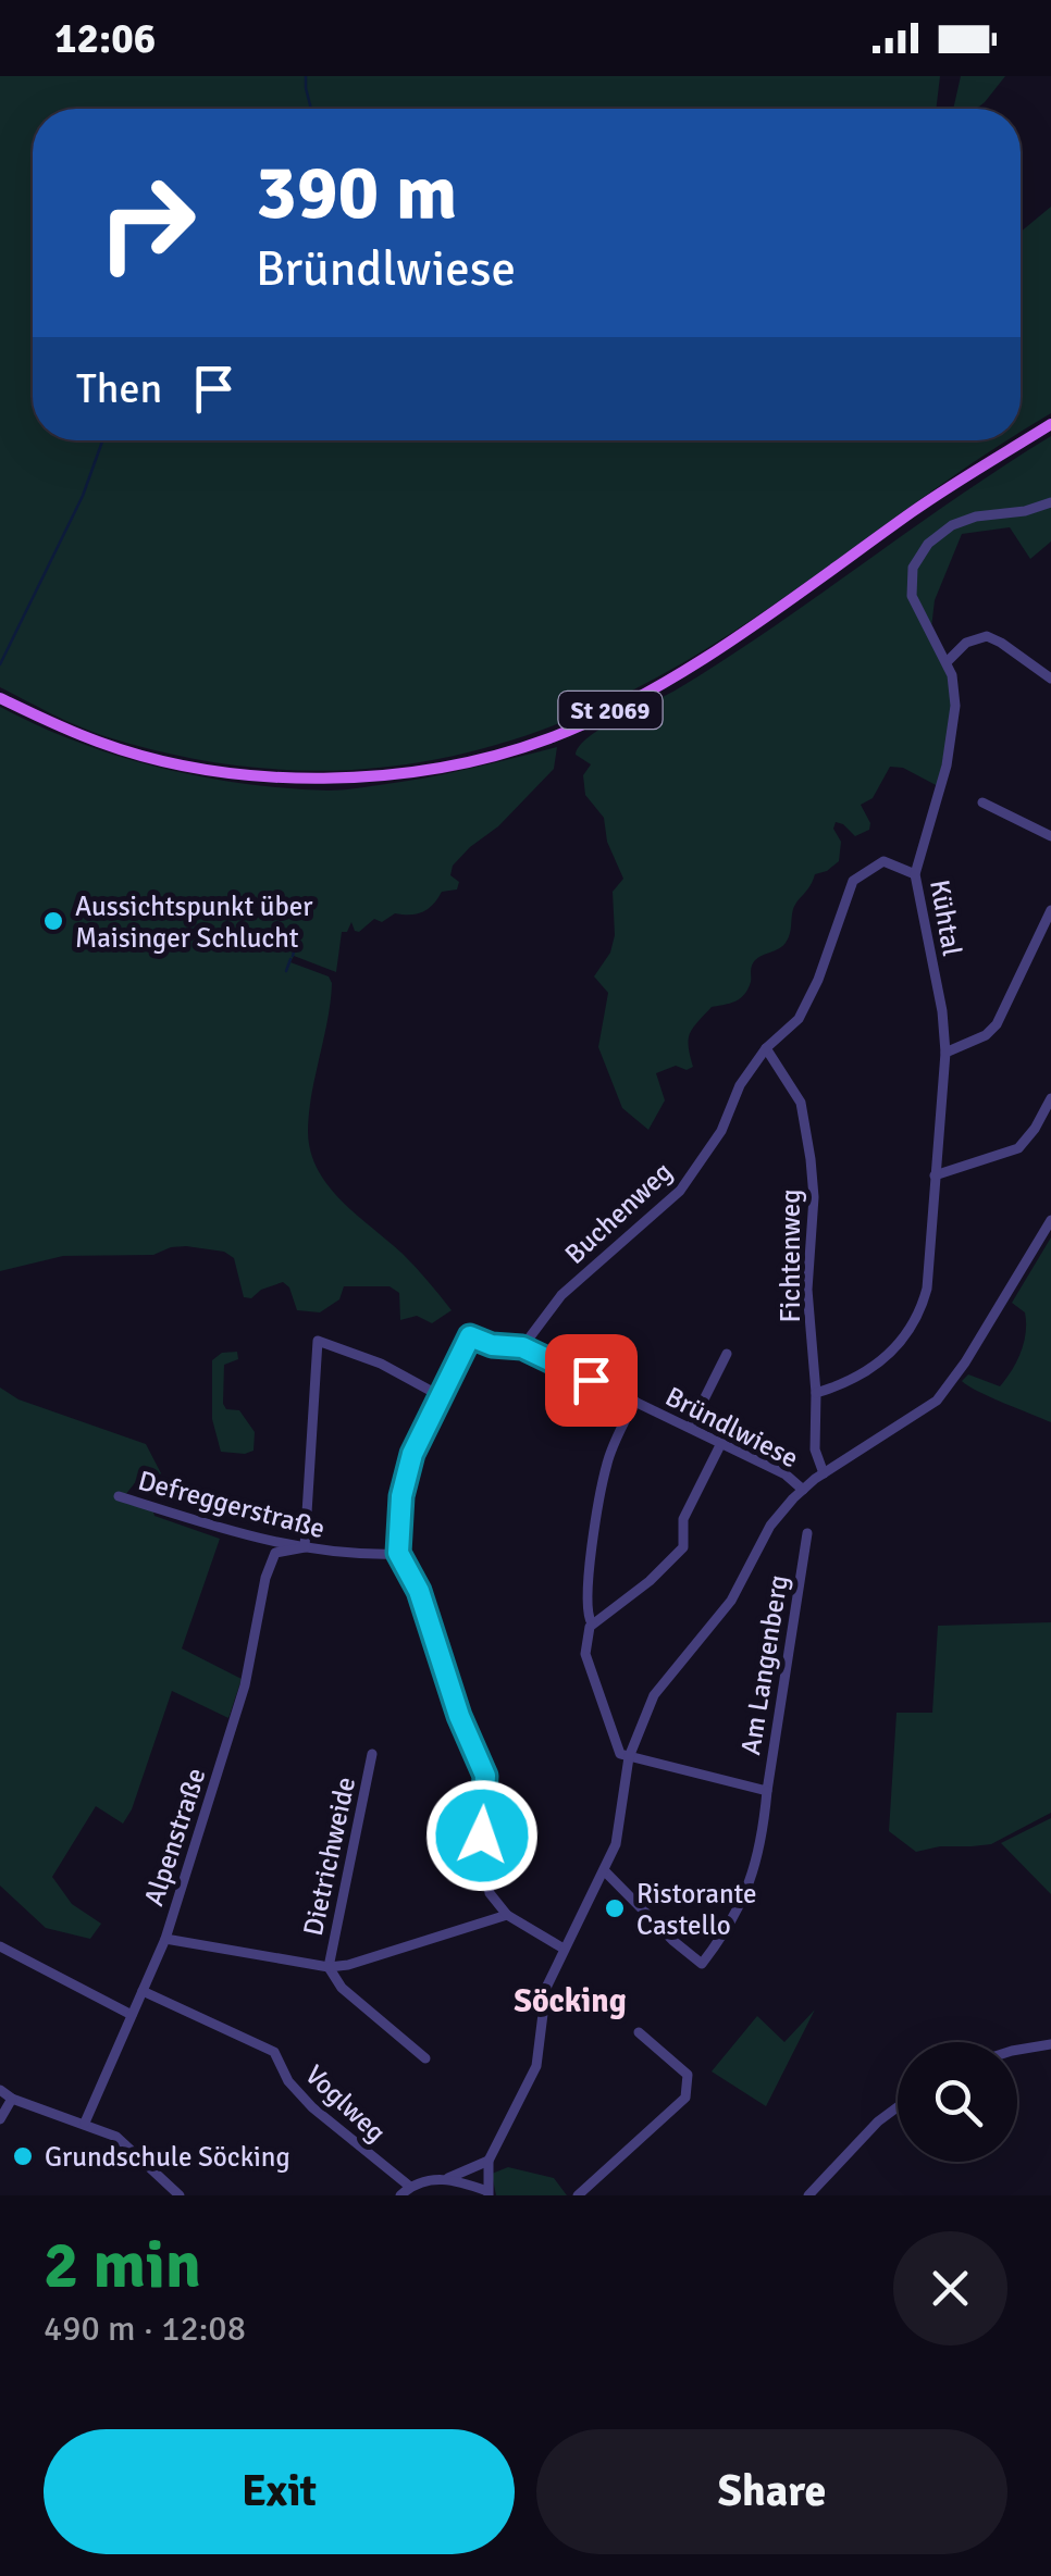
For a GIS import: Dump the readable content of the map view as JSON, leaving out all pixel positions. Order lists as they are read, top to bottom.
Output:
{
  "streets": {
    "main road": ["St 2069"],
    "street": [
      "Kühtal",
      "Buchenweg",
      "Fichtenweg",
      "Bründlwiese",
      "Defreggerstraße",
      "Am Langenberg",
      "Alpenstraße",
      "Dietrichweide",
      "Voglweg"
    ]
  },
  "crossings": [
    ["Kühtal", "Buchenweg"],
    ["Kühtal", "Fichtenweg"],
    ["Buchenweg", "Fichtenweg"],
    ["Buchenweg", "Bründlwiese"],
    ["Defreggerstraße", "Alpenstraße"],
    ["Alpenstraße", "Voglweg"]
  ],
  "districts": ["Söcking"],
  "places": ["Aussichtspunkt über Maisinger Schlucht", "Ristorante Castello", "Grundschule Söcking"],
  "page": {
    "status": "12:06",
    "turn": ["390 m", "Bründlwiese"],
    "then": "Then",
    "heading": ["2 min", "490 m · 12:08"],
    "buttons": ["Exit", "Share"]
  }
}
